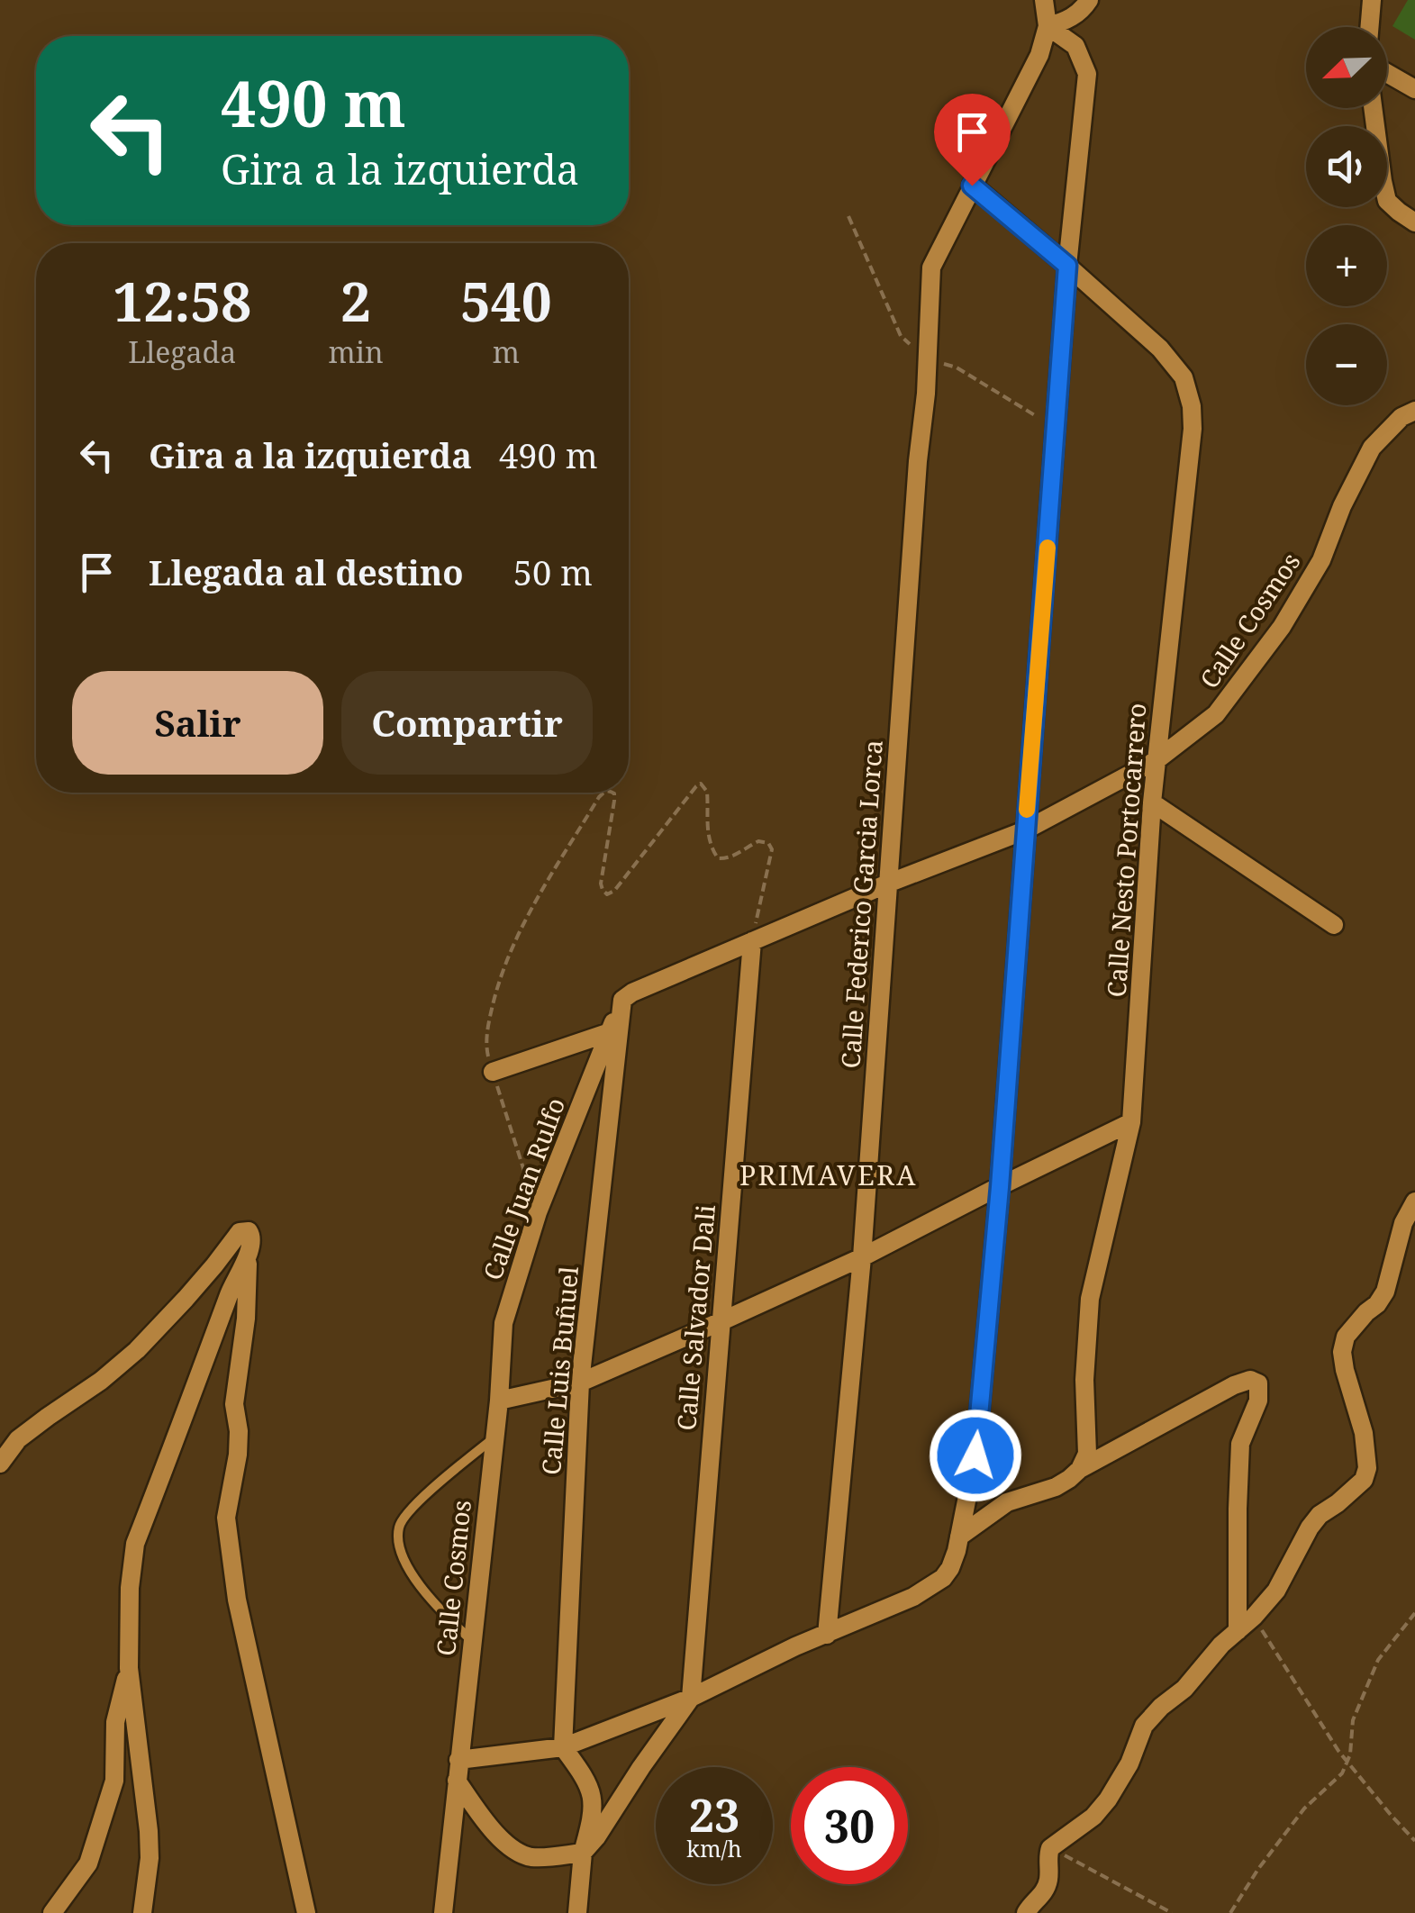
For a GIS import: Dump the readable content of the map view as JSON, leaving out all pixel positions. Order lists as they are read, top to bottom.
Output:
{
  "streets": {
    "street": [
      "Calle Cosmos",
      "Calle Nesto Portocarrero",
      "Calle Federico Garcia Lorca",
      "Calle Juan Rulfo",
      "Calle Salvador Dali",
      "Calle Luis Buñuel"
    ]
  },
  "crossings": [
    ["Calle Cosmos", "Calle Nesto Portocarrero"],
    ["Calle Cosmos", "Calle Federico Garcia Lorca"],
    ["Calle Cosmos", "Calle Juan Rulfo"],
    ["Calle Cosmos", "Calle Salvador Dali"],
    ["Calle Cosmos", "Calle Luis Buñuel"],
    ["Calle Nesto Portocarrero", "Calle Federico Garcia Lorca"],
    ["Calle Juan Rulfo", "Calle Luis Buñuel"]
  ],
  "districts": ["PRIMAVERA"],
  "north": "bottom left",
  "page": {
    "map_buttons": ["+", "−"],
    "turn": ["490 m", "Gira a la izquierda"],
    "eta": [
      "12:58",
      "Llegada",
      "2",
      "min",
      "540",
      "m"
    ],
    "list": [
      {
        "name": "Gira a la izquierda",
        "value": "490 m"
      },
      {
        "name": "Llegada al destino",
        "value": "50 m"
      }
    ],
    "buttons": ["Salir", "Compartir"],
    "speed": "23 km/h",
    "limit": "30"
  }
}
